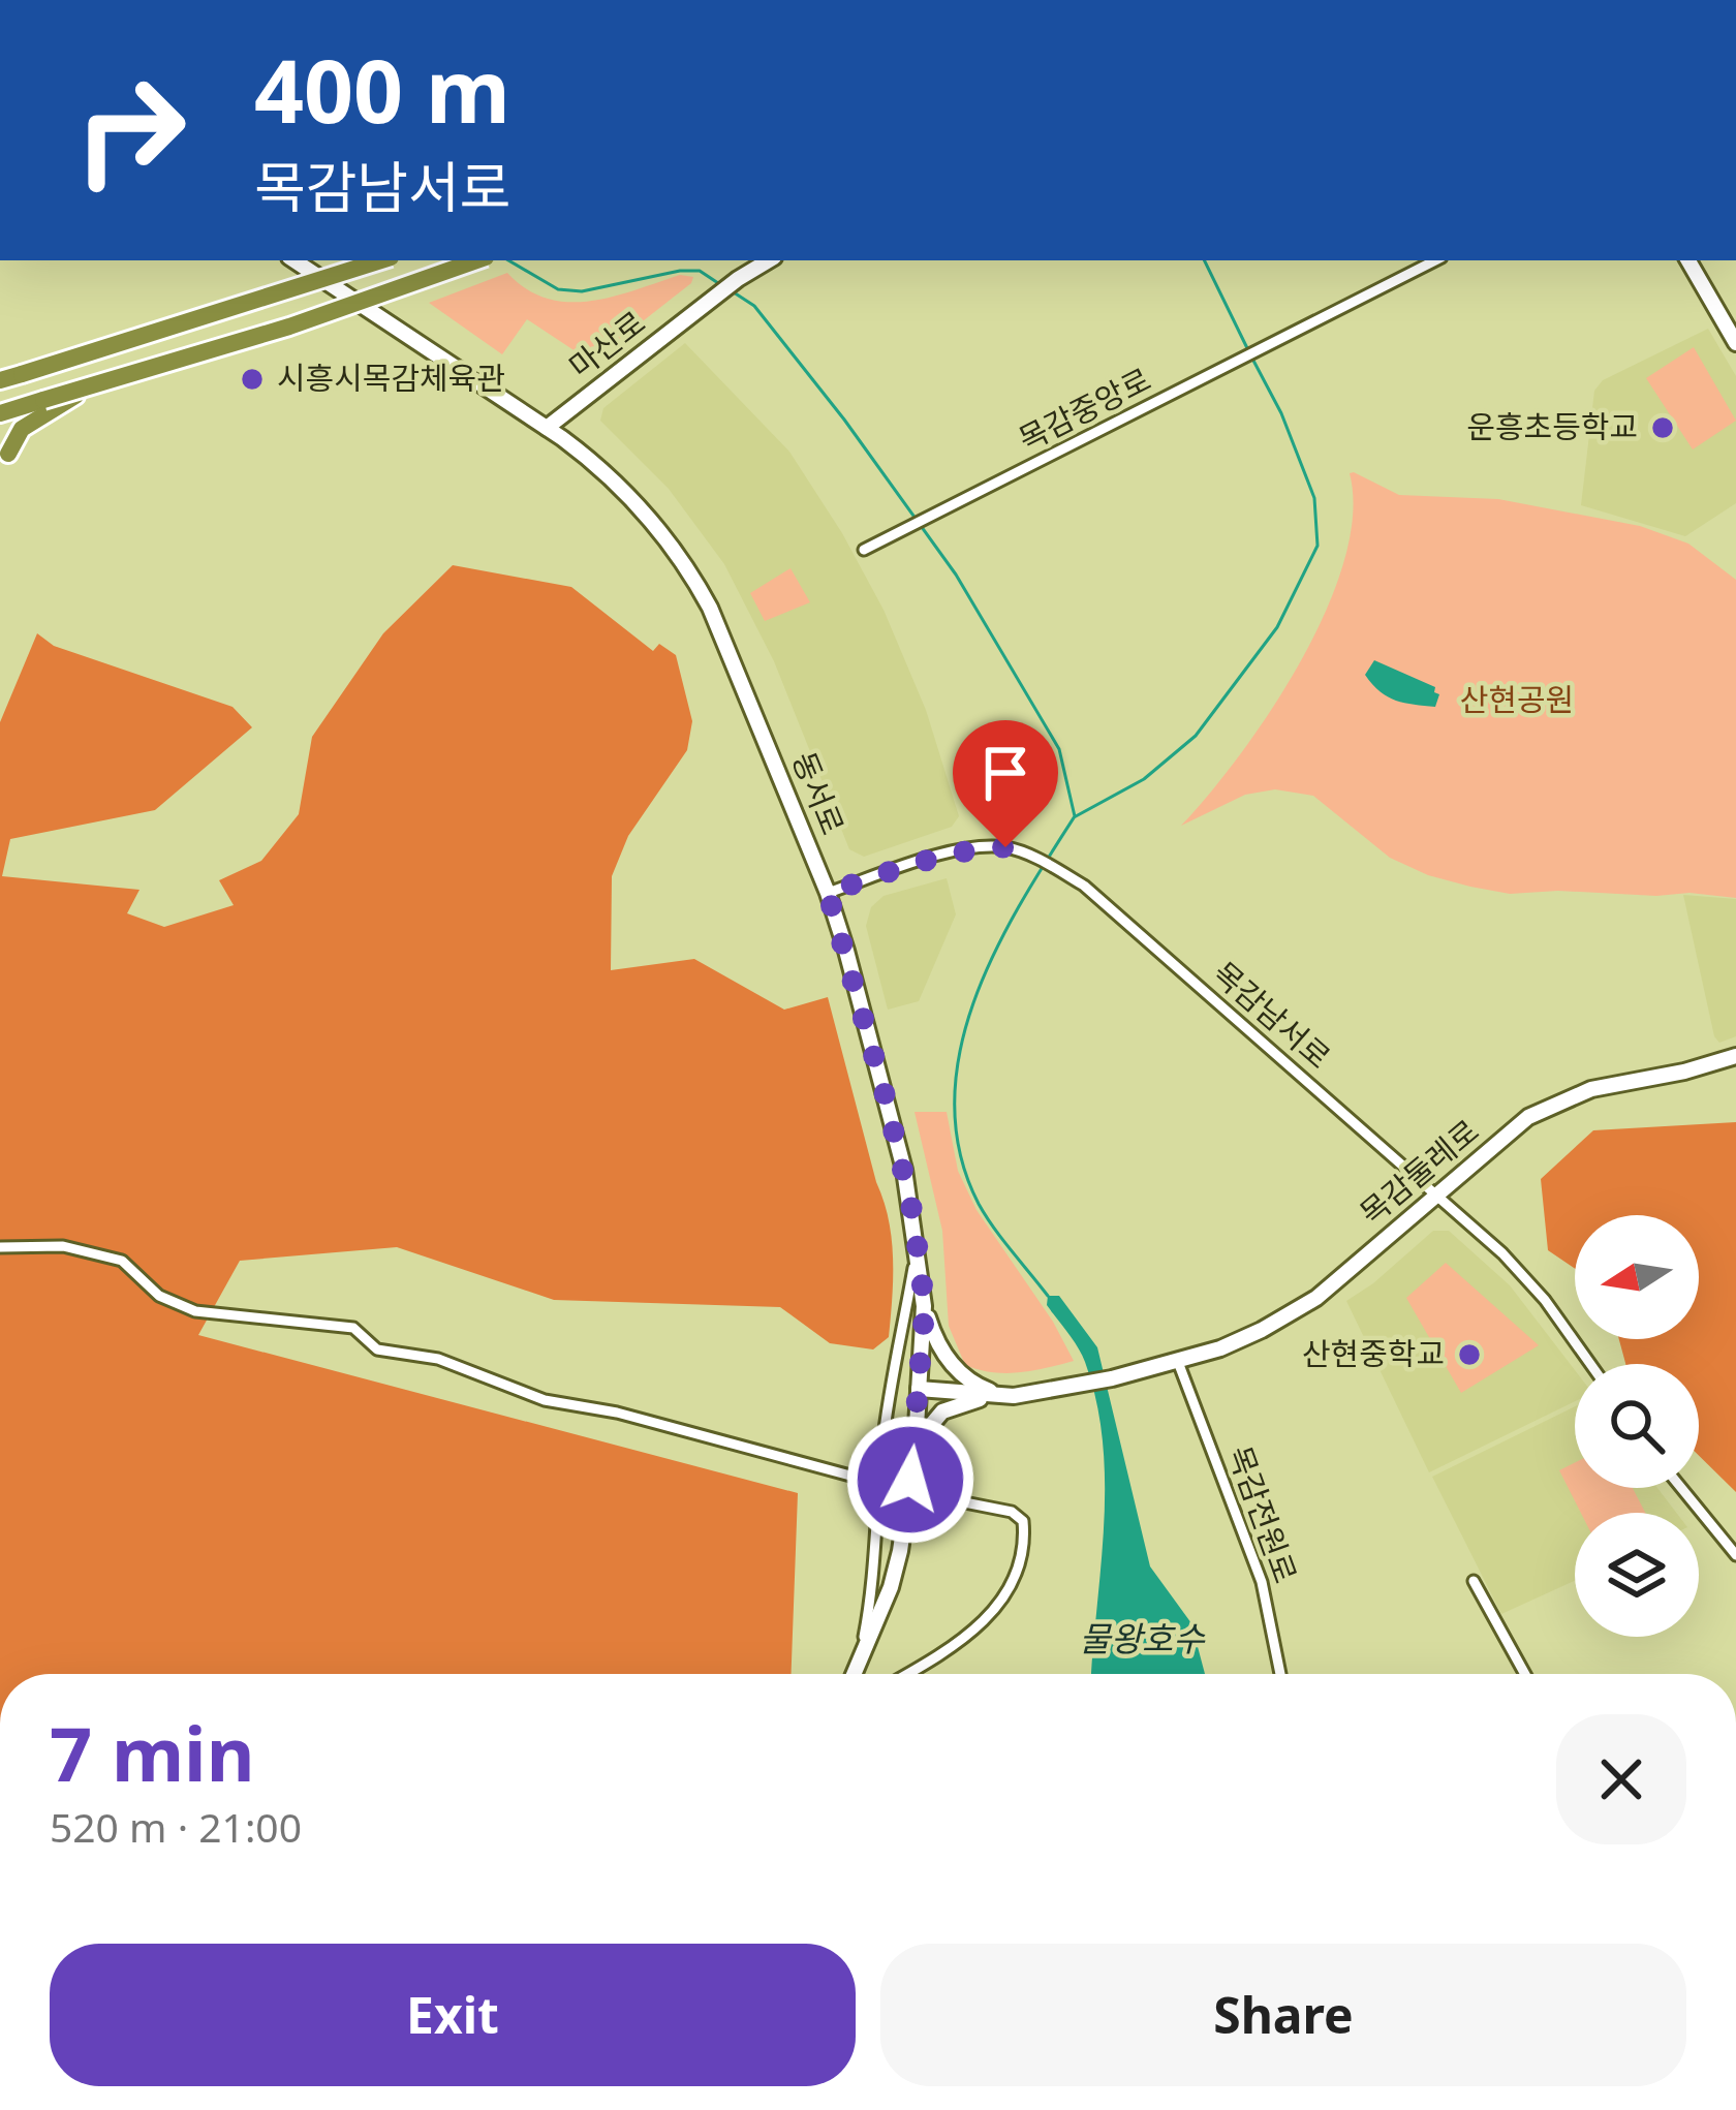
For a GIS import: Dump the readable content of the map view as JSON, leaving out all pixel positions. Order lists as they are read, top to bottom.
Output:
{
  "streets": {
    "main road": ["마산로", "동서로", "목감둘레로"],
    "street": ["목감중앙로", "목감남서로", "목감전원로"]
  },
  "crossings": [
    ["마산로", "동서로"],
    ["동서로", "목감남서로"],
    ["목감남서로", "목감둘레로"],
    ["목감둘레로", "목감전원로"]
  ],
  "water": ["물왕호수"],
  "parks": ["산현공원"],
  "places": ["시흥시목감체육관", "운흥초등학교", "산현중학교"],
  "north": "left",
  "page": {
    "turn": ["400 m", "목감남서로"],
    "heading": ["7 min", "520 m · 21:00"],
    "buttons": ["Exit", "Share"]
  }
}
